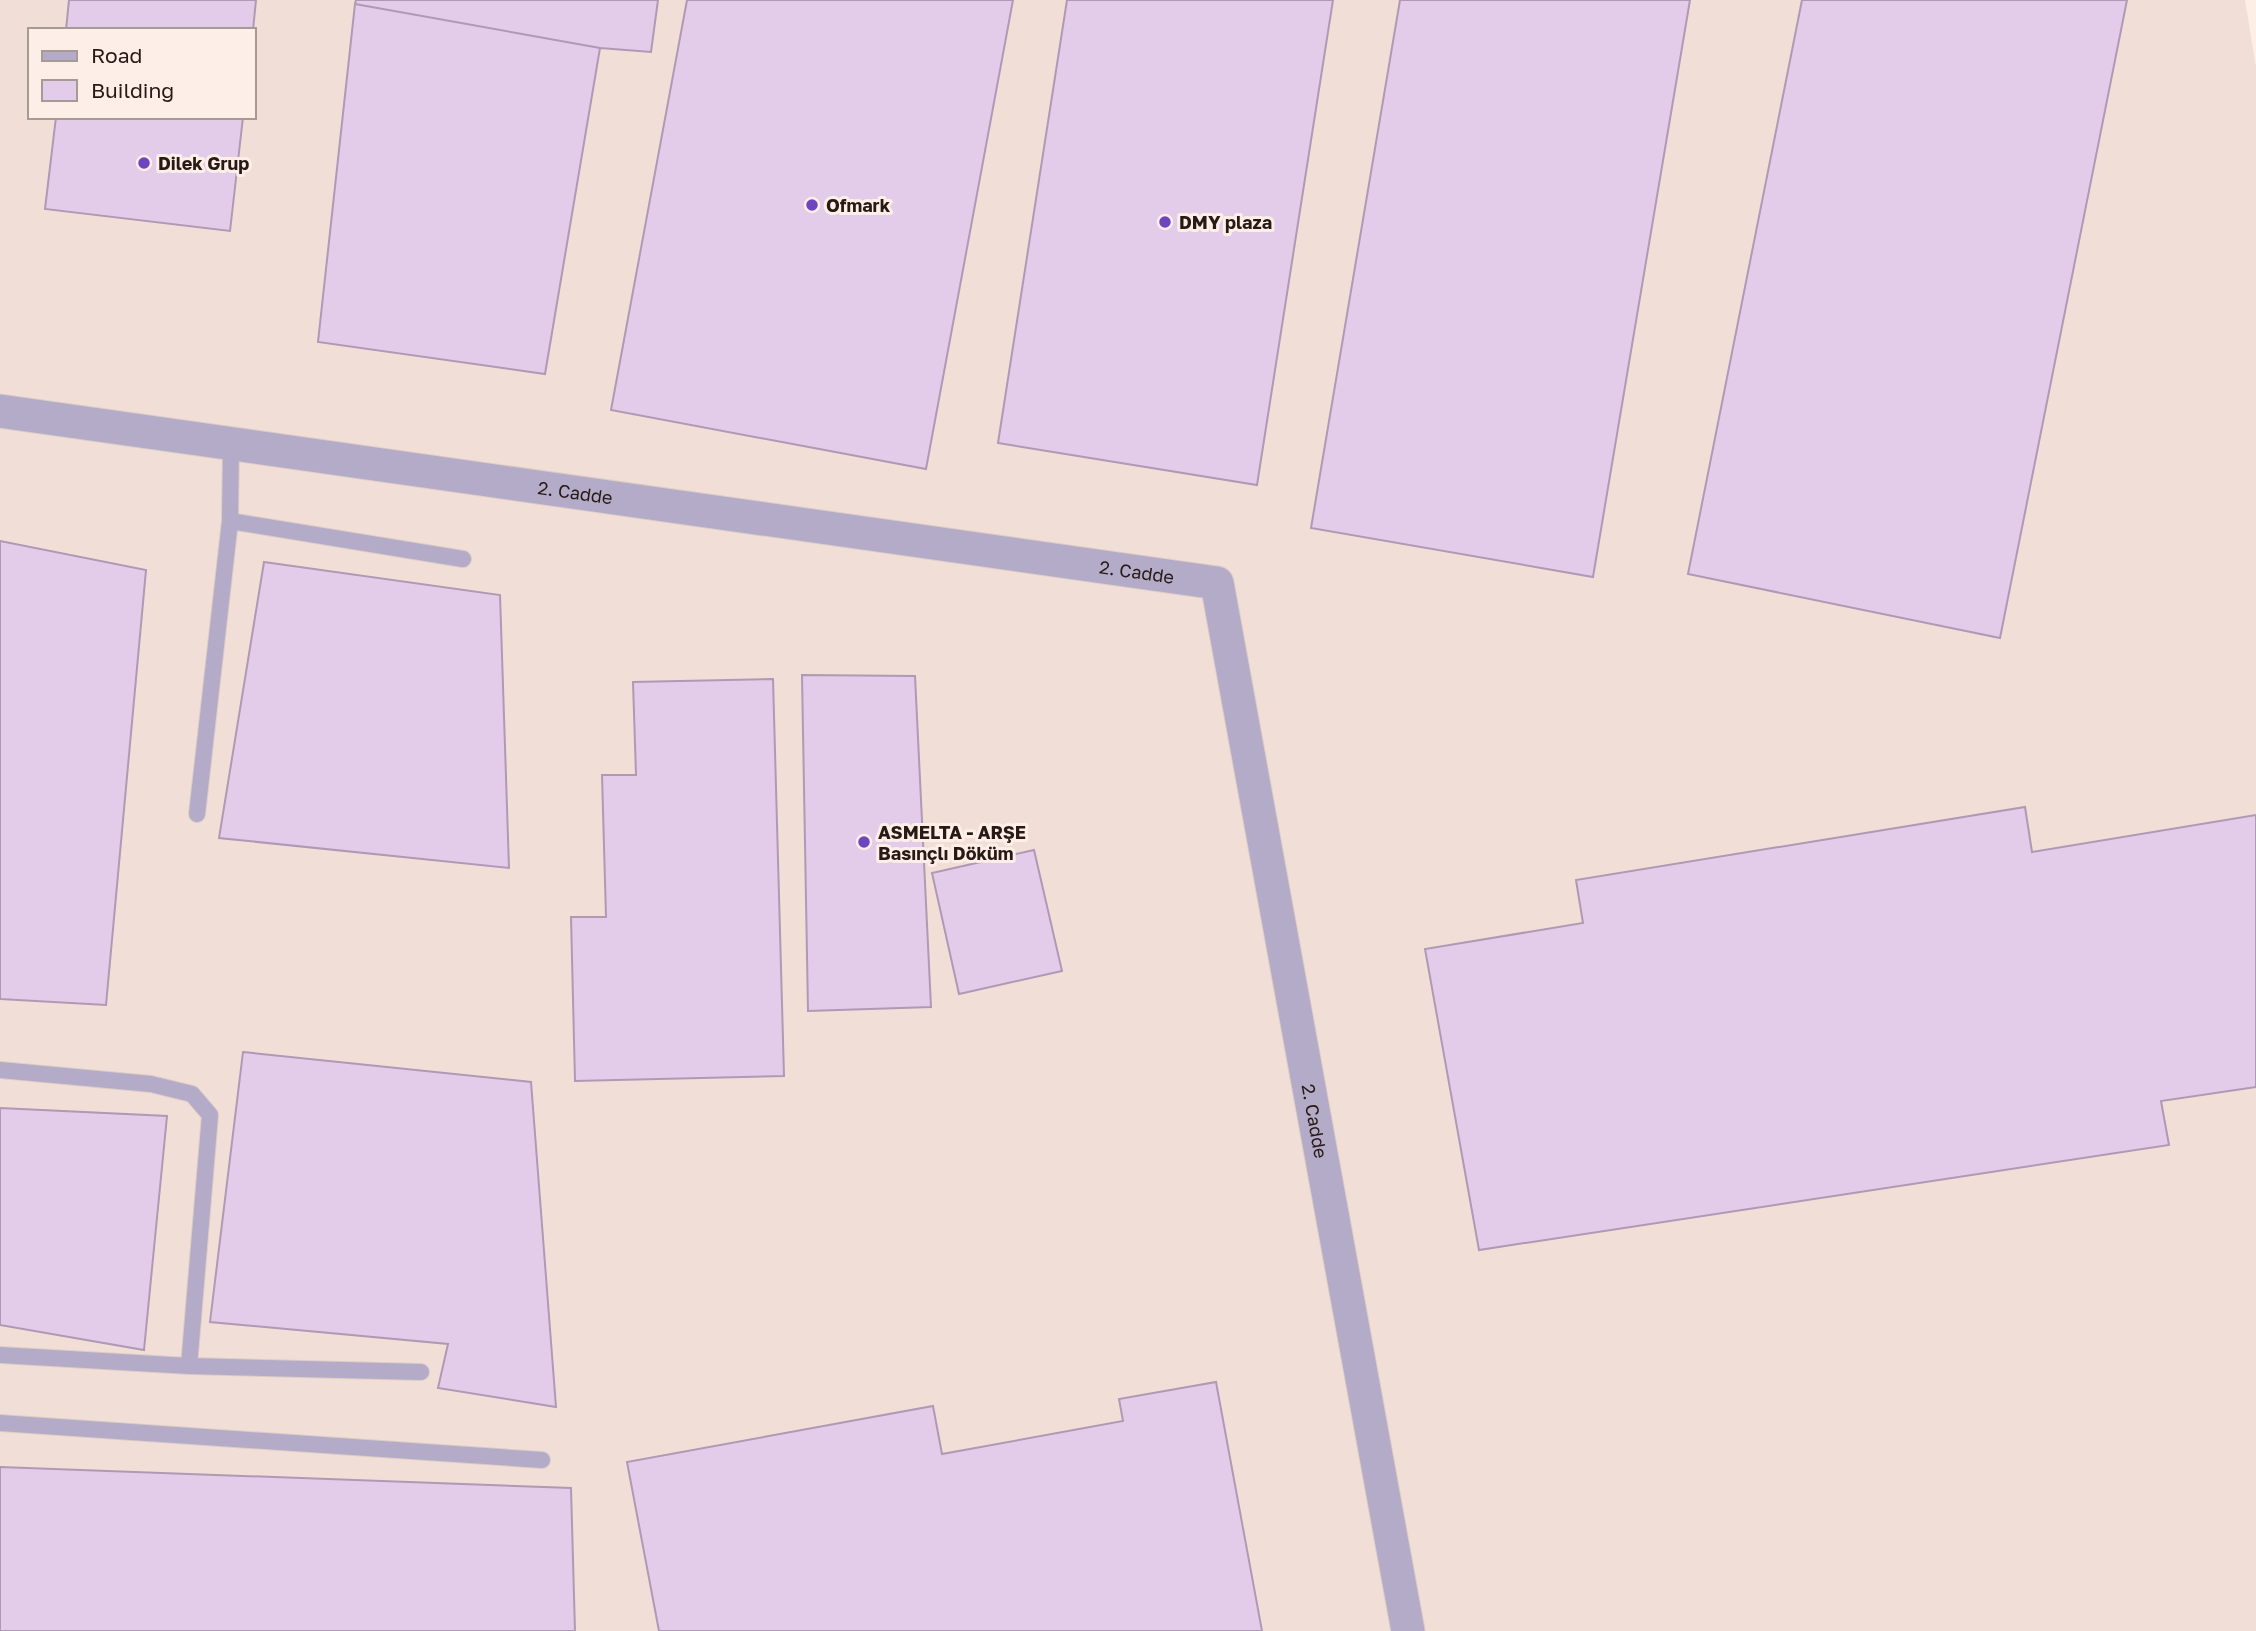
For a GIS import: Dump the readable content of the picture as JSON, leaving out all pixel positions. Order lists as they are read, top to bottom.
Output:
{
  "streets": {
    "street": ["2. Cadde"]
  },
  "places": [
    "Dilek Grup",
    "Ofmark",
    "DMY plaza",
    "ASMELTA - ARŞE Basınçlı Döküm"
  ],
  "legend": ["Road", "Building"]
}
